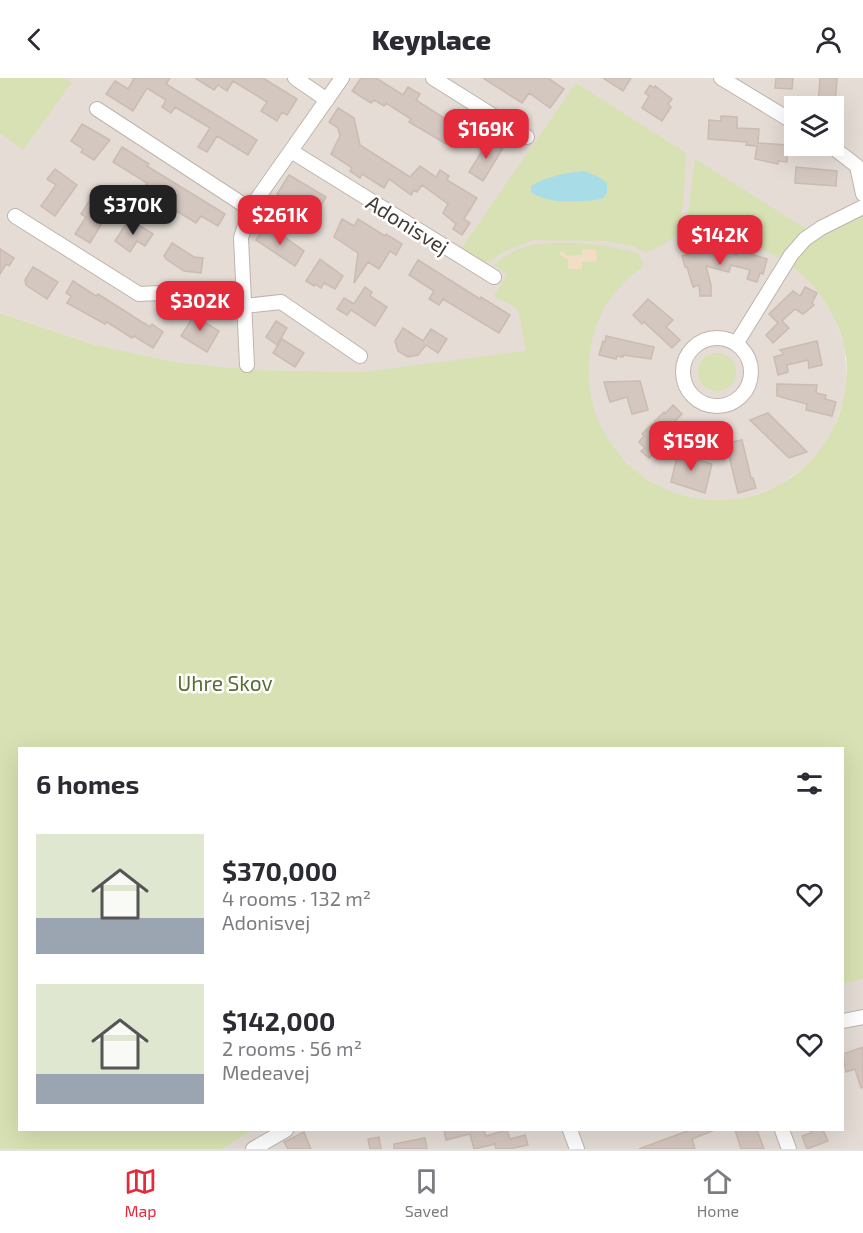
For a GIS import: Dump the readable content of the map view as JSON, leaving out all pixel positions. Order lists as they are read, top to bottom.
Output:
{
  "streets": {
    "street": ["Adonisvej"]
  },
  "parks": ["Uhre Skov"],
  "page": {
    "header": "Keyplace",
    "price": [
      "$169K",
      "$370K",
      "$261K",
      "$142K",
      "$302K",
      "$159K"
    ],
    "heading": "6 homes",
    "list": [
      {
        "name": "$370,000",
        "note": "4 rooms · 132 m² · Adonisvej"
      },
      {
        "name": "$142,000",
        "note": "2 rooms · 56 m² · Medeavej"
      }
    ],
    "tabs": ["Map", "Saved", "Home"]
  }
}
